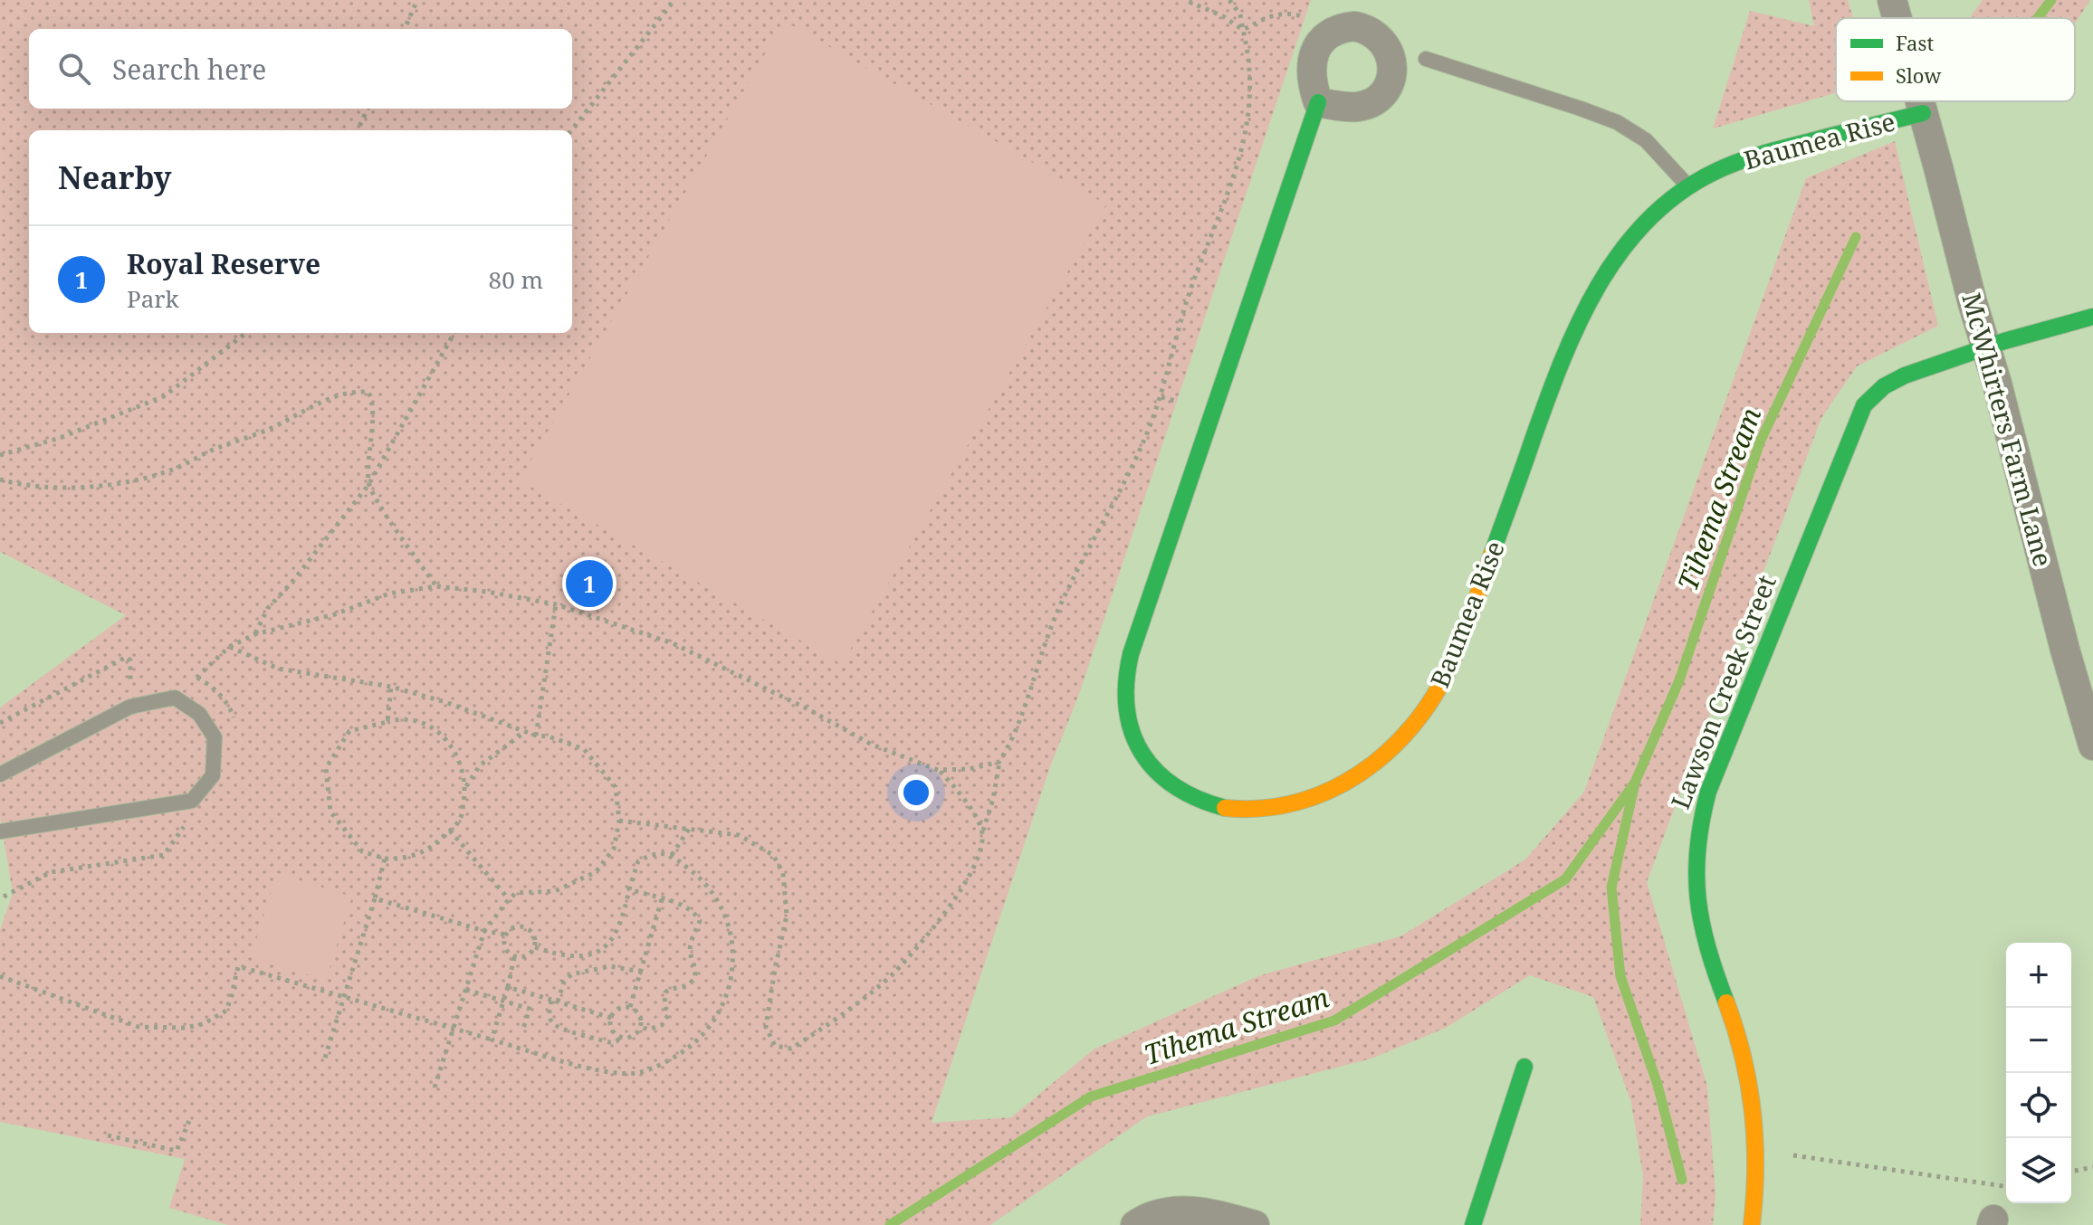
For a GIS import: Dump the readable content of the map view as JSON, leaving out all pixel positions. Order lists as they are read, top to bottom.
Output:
{
  "streets": {
    "street": ["Baumea Rise", "McWhirters Farm Lane", "Lawson Creek Street"]
  },
  "crossings": [
    ["Baumea Rise", "McWhirters Farm Lane"],
    ["McWhirters Farm Lane", "Lawson Creek Street"]
  ],
  "water": ["Tihema Stream"],
  "legend": ["Fast", "Slow"],
  "page": {
    "search": "Search here",
    "heading": "Nearby",
    "list": [
      {
        "mark": "1",
        "name": "Royal Reserve",
        "note": "Park",
        "value": "80 m"
      }
    ],
    "pins": "1",
    "map_buttons": ["+", "−"]
  }
}
